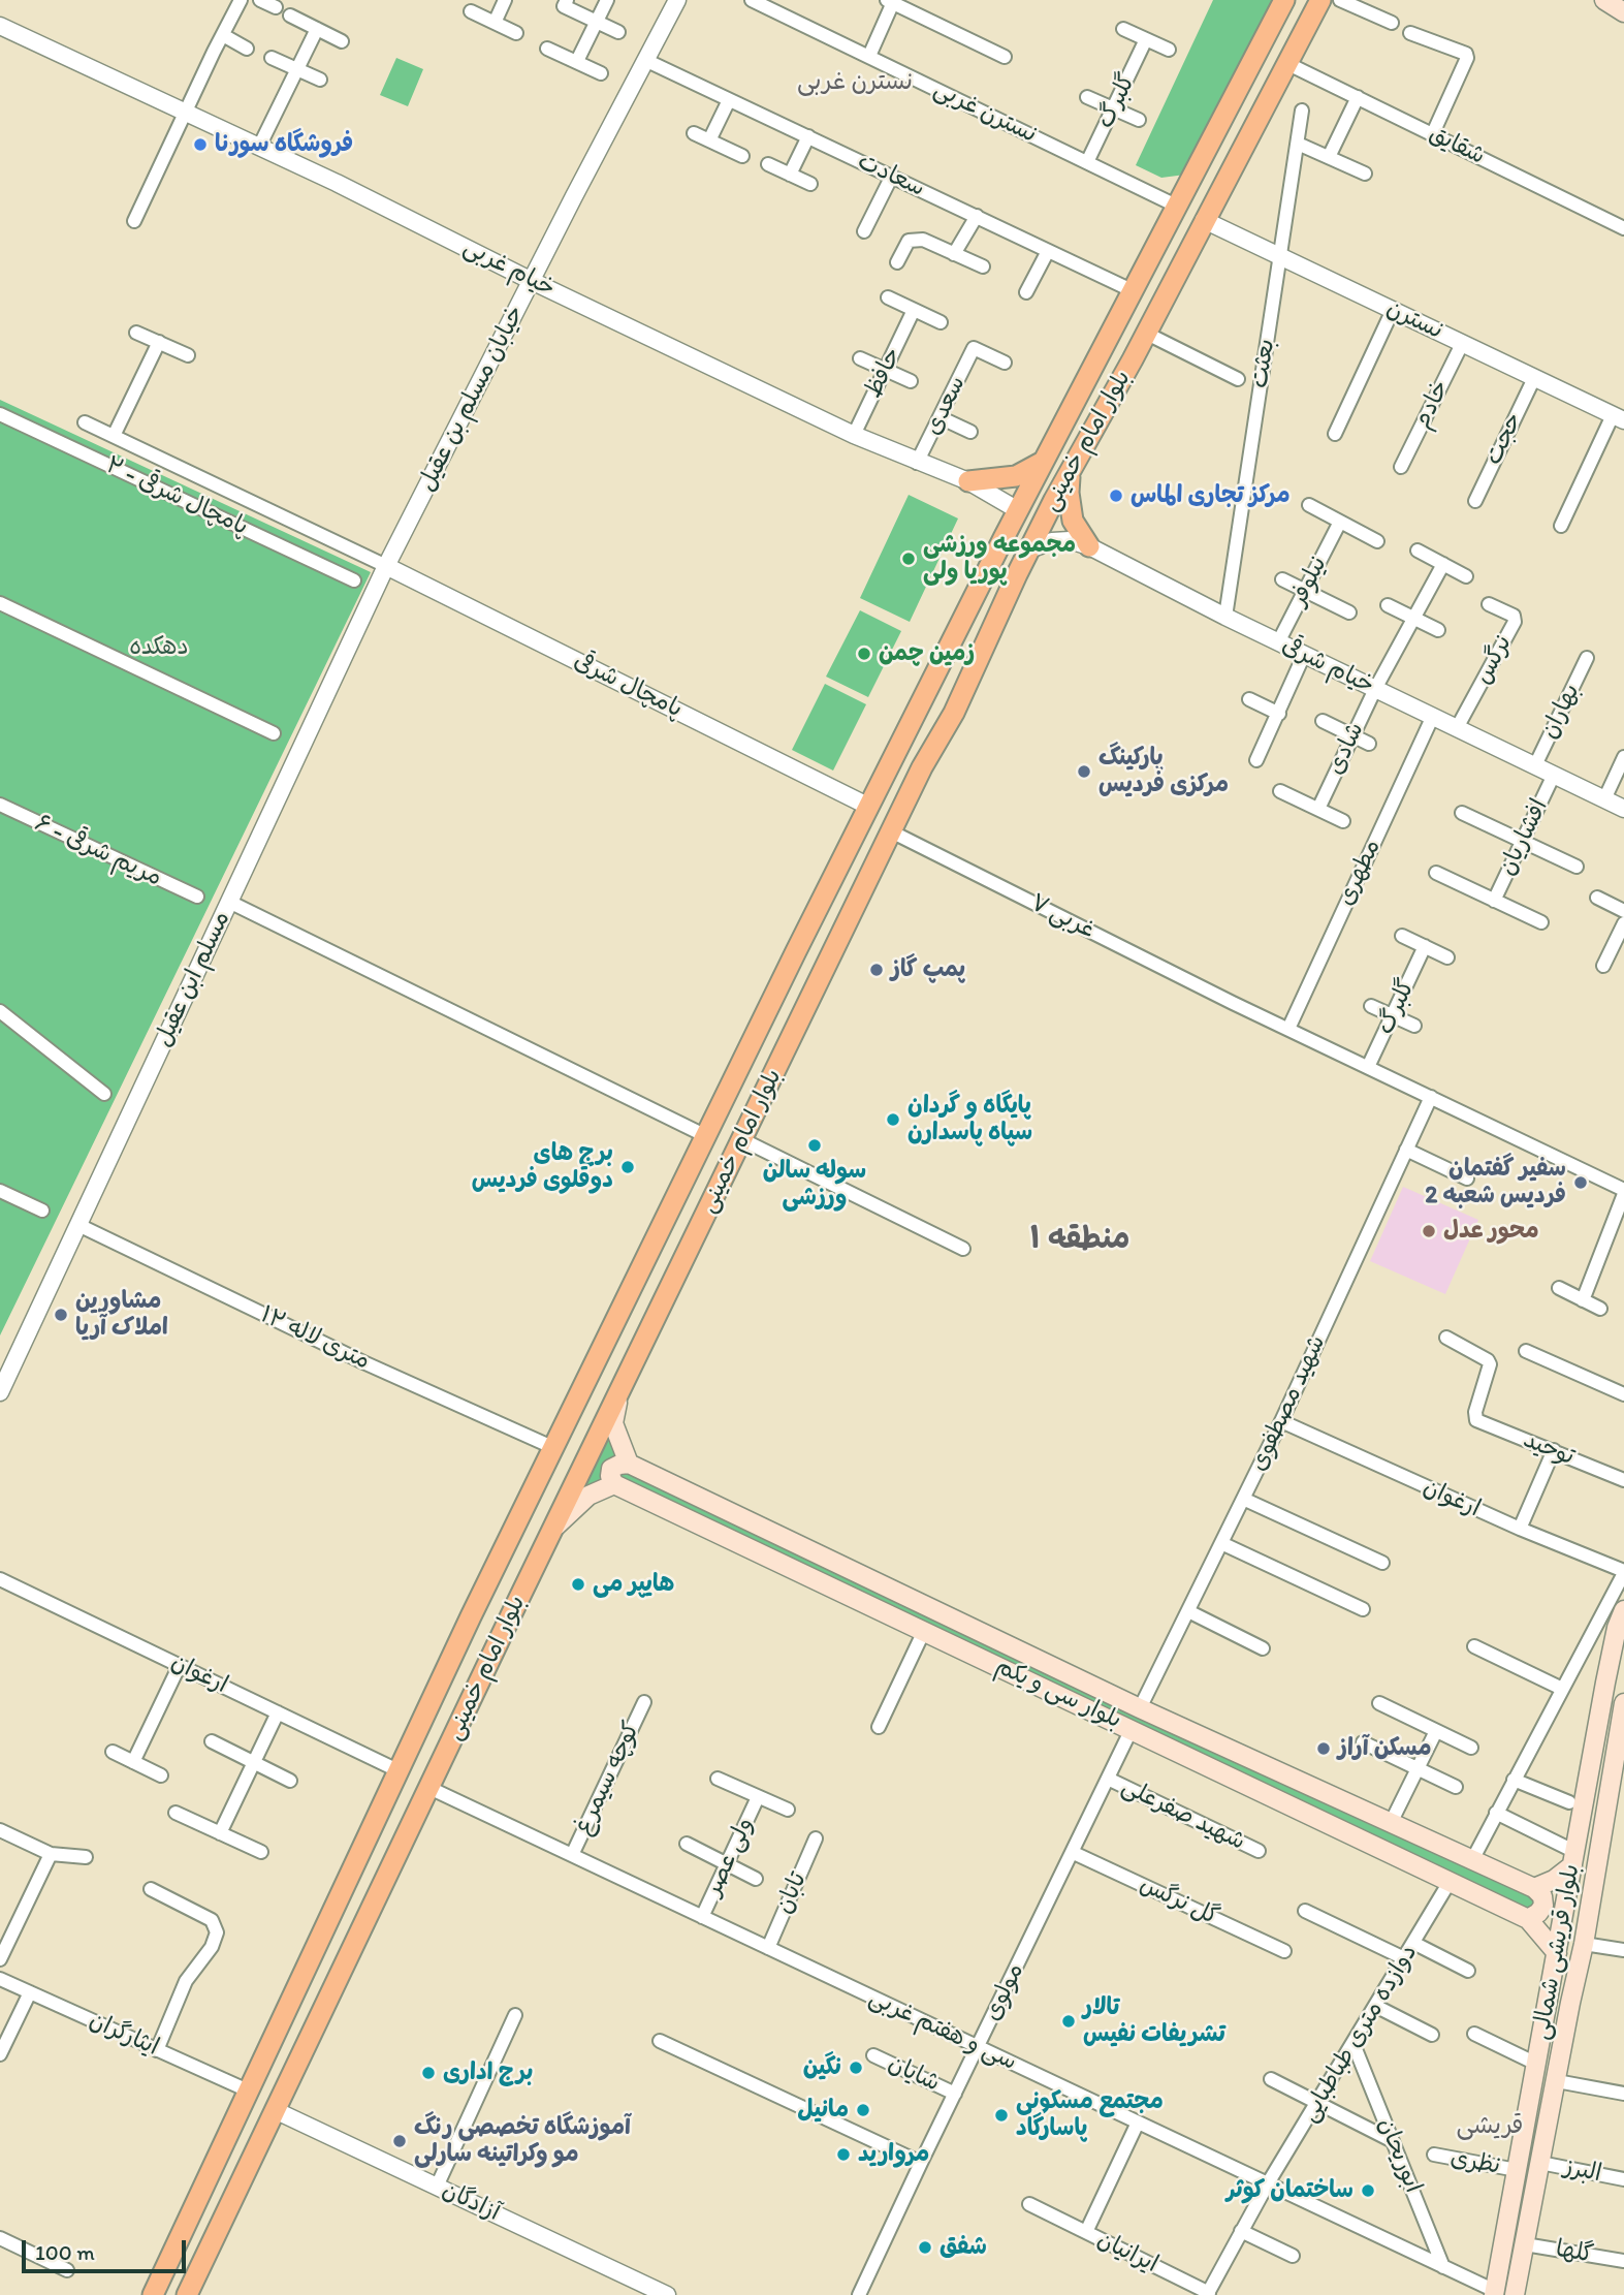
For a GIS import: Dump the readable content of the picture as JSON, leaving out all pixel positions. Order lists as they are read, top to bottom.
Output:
{
  "streets": {
    "main road": ["بلوار امام خمینی", "بلوار سی و یکم", "بلوار قریشی شمالی"],
    "street": [
      "گلبرگ",
      "نسترن غربی",
      "شقایق",
      "سعادت",
      "خیام غربی",
      "نسترن",
      "بعثت",
      "حافظ",
      "خیابان مسلم بن عقیل",
      "خادم",
      "سعدی",
      "حجت",
      "پامچال شرقی - ۲",
      "نیلوفر",
      "نرگس",
      "خیام شرقی",
      "پامچال شرقی",
      "بهاران",
      "شادی",
      "افشاریان",
      "مریم شرقی - ۶",
      "مطهری",
      "۷ غربی",
      "مسلم ابن عقیل",
      "۱۲ متری لاله",
      "شهید مصطفوی",
      "توحید",
      "ارغوان",
      "کوچه سیمرغ",
      "شهید صفرعلی",
      "ولی عصر",
      "تابان",
      "گل نرگس",
      "مولوی",
      "سی و هفتم غربی",
      "دوازده متری طباطبایی",
      "ایثارگران",
      "شایان",
      "ابوریحان",
      "نظری",
      "البرز",
      "آزادگان",
      "ایرانیان",
      "گلها"
    ]
  },
  "crossings": [
    ["گلبرگ", "نسترن غربی"],
    ["نسترن غربی", "بلوار امام خمینی"],
    ["شقایق", "بلوار امام خمینی"],
    ["سعادت", "خیابان مسلم بن عقیل"],
    ["سعادت", "بلوار امام خمینی"],
    ["خیام غربی", "حافظ"],
    ["خیام غربی", "خیابان مسلم بن عقیل"],
    ["خیام غربی", "سعدی"],
    ["خیام غربی", "بلوار امام خمینی"],
    ["نسترن", "بعثت"],
    ["نسترن", "خادم"],
    ["نسترن", "حجت"],
    ["نسترن", "بلوار امام خمینی"],
    ["بعثت", "خیام شرقی"],
    ["خیابان مسلم بن عقیل", "پامچال شرقی"],
    ["خیابان مسلم بن عقیل", "مسلم ابن عقیل"],
    ["بلوار امام خمینی", "خیام شرقی"],
    ["بلوار امام خمینی", "پامچال شرقی"],
    ["بلوار امام خمینی", "۷ غربی"],
    ["بلوار امام خمینی", "۱۲ متری لاله"],
    ["بلوار امام خمینی", "ارغوان"],
    ["بلوار امام خمینی", "سی و هفتم غربی"],
    ["بلوار امام خمینی", "ایثارگران"],
    ["بلوار امام خمینی", "آزادگان"],
    ["نیلوفر", "خیام شرقی"],
    ["نرگس", "خیام شرقی"],
    ["خیام شرقی", "بهاران"],
    ["خیام شرقی", "شادی"],
    ["خیام شرقی", "افشاریان"],
    ["خیام شرقی", "مطهری"],
    ["پامچال شرقی", "مسلم ابن عقیل"],
    ["مطهری", "۷ غربی"],
    ["مسلم ابن عقیل", "۱۲ متری لاله"],
    ["شهید مصطفوی", "ارغوان"],
    ["شهید مصطفوی", "بلوار سی و یکم"],
    ["بلوار سی و یکم", "بلوار قریشی شمالی"],
    ["بلوار سی و یکم", "مولوی"],
    ["بلوار سی و یکم", "دوازده متری طباطبایی"],
    ["کوچه سیمرغ", "سی و هفتم غربی"],
    ["شهید صفرعلی", "مولوی"],
    ["ولی عصر", "سی و هفتم غربی"],
    ["تابان", "سی و هفتم غربی"],
    ["گل نرگس", "مولوی"],
    ["بلوار قریشی شمالی", "سی و هفتم غربی"],
    ["بلوار قریشی شمالی", "نظری"],
    ["بلوار قریشی شمالی", "البرز"],
    ["بلوار قریشی شمالی", "گلها"],
    ["مولوی", "سی و هفتم غربی"],
    ["مولوی", "شایان"],
    ["سی و هفتم غربی", "دوازده متری طباطبایی"],
    ["سی و هفتم غربی", "ابوریحان"],
    ["سی و هفتم غربی", "ایرانیان"],
    ["دوازده متری طباطبایی", "ابوریحان"],
    ["دوازده متری طباطبایی", "ایرانیان"]
  ],
  "districts": ["نسترن غربی", "منطقه ۱", "قریشی"],
  "parks": ["دهکده"],
  "places": [
    "فروشگاه سورنا",
    "مرکز تجاری الماس",
    "مجموعه ورزشی پوریا ولی",
    "زمین چمن",
    "پارکینگ مرکزی فردیس",
    "پمپ گاز",
    "پایگاه و گردان سپاه پاسدارن",
    "سوله سالن ورزشی",
    "برج های دوقلوی فردیس",
    "سفیر گفتمان فردیس شعبه 2",
    "محور عدل",
    "مشاورین املاک آریا",
    "هایپر می",
    "مسکن آراز",
    "تالار تشریفات نفیس",
    "نگین",
    "برج اداری",
    "مانیل",
    "مجتمع مسکونی پاسارگاد",
    "آموزشگاه تخصصی رنگ مو وکراتینه سارلی",
    "مروارید",
    "ساختمان کوثر",
    "شفق"
  ],
  "scale_bar": "100 m"
}
